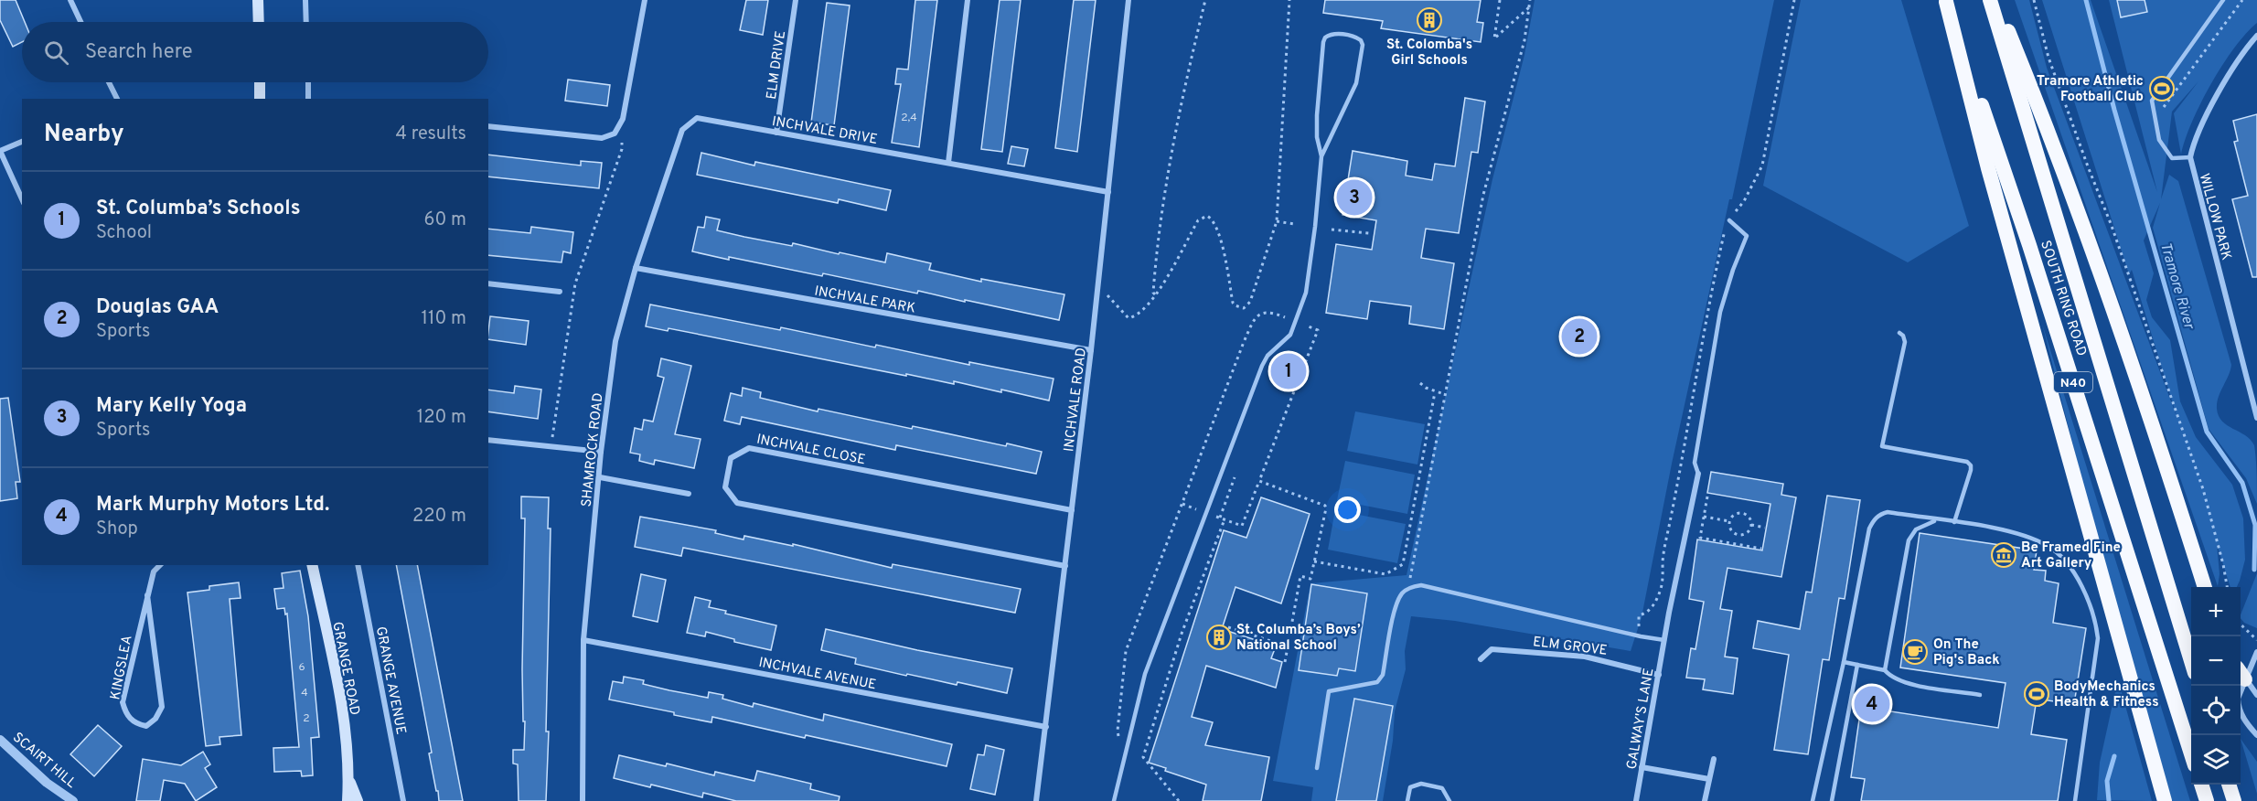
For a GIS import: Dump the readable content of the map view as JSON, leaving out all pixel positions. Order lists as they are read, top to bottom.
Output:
{
  "streets": {
    "highway": ["SOUTH RING ROAD", "N40"],
    "main road": ["GRANGE ROAD"],
    "street": [
      "ELM DRIVE",
      "INCHVALE DRIVE",
      "WILLOW PARK",
      "INCHVALE PARK",
      "INCHVALE ROAD",
      "INCHVALE CLOSE",
      "SHAMROCK ROAD",
      "ELM GROVE",
      "KINGSLEA",
      "INCHVALE AVENUE",
      "GRANGE AVENUE",
      "GALWAY'S LANE",
      "SCAIRT HILL"
    ]
  },
  "crossings": [
    ["ELM DRIVE", "INCHVALE DRIVE"],
    ["INCHVALE DRIVE", "INCHVALE ROAD"],
    ["INCHVALE DRIVE", "SHAMROCK ROAD"],
    ["INCHVALE PARK", "INCHVALE ROAD"],
    ["INCHVALE PARK", "SHAMROCK ROAD"],
    ["INCHVALE ROAD", "INCHVALE CLOSE"],
    ["INCHVALE ROAD", "INCHVALE AVENUE"],
    ["SHAMROCK ROAD", "INCHVALE AVENUE"],
    ["ELM GROVE", "GALWAY'S LANE"]
  ],
  "water": ["Tramore River"],
  "places": {
    "building": ["St. Colomba's Girl Schools", "St. Columba’s Boys’ National School"],
    "sports": ["Tramore Athletic Football Club", "BodyMechanics Health & Fitness"],
    "museum": ["Be Framed Fine Art Gallery"],
    "cafe": ["On The Pig's Back"]
  },
  "house_numbers": [
    "2,4",
    "6",
    "4",
    "2"
  ],
  "page": {
    "search": "Search here",
    "heading": ["Nearby", "4 results"],
    "list": [
      {
        "mark": "1",
        "name": "St. Columba’s Schools",
        "note": "School",
        "value": "60 m"
      },
      {
        "mark": "2",
        "name": "Douglas GAA",
        "note": "Sports",
        "value": "110 m"
      },
      {
        "mark": "3",
        "name": "Mary Kelly Yoga",
        "note": "Sports",
        "value": "120 m"
      },
      {
        "mark": "4",
        "name": "Mark Murphy Motors Ltd.",
        "note": "Shop",
        "value": "220 m"
      }
    ],
    "pins": [
      "3",
      "2",
      "1",
      "4"
    ],
    "map_buttons": ["+", "−"]
  }
}
